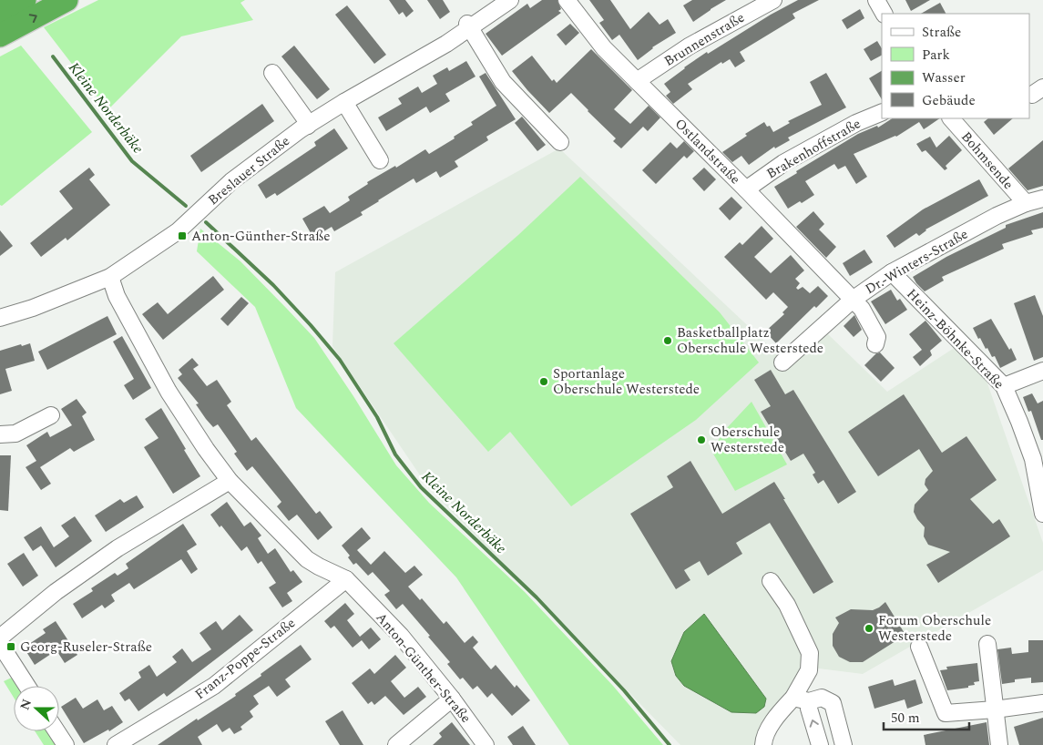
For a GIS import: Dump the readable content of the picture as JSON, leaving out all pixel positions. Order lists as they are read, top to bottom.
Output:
{
  "streets": {
    "street": [
      "Brunnenstraße",
      "Brakenhoffstraße",
      "Ostlandstraße",
      "Bohmsende",
      "Breslauer Straße",
      "Dr.-Winters-Straße",
      "Heinz-Böhnke-Straße",
      "Franz-Poppe-Straße",
      "Anton-Günther-Straße"
    ]
  },
  "crossings": [
    ["Brunnenstraße", "Ostlandstraße"],
    ["Brakenhoffstraße", "Ostlandstraße"],
    ["Ostlandstraße", "Dr.-Winters-Straße"],
    ["Bohmsende", "Dr.-Winters-Straße"],
    ["Breslauer Straße", "Anton-Günther-Straße"],
    ["Dr.-Winters-Straße", "Heinz-Böhnke-Straße"],
    ["Franz-Poppe-Straße", "Anton-Günther-Straße"]
  ],
  "water": ["Kleine Norderbäke"],
  "places": {
    "transit": ["Anton-Günther-Straße", "Georg-Ruseler-Straße"],
    "other": [
      "Basketballplatz Oberschule Westerstede",
      "Sportanlage Oberschule Westerstede",
      "Oberschule Westerstede",
      "Forum Oberschule Westerstede"
    ]
  },
  "legend": [
    "Straße",
    "Park",
    "Wasser",
    "Gebäude"
  ],
  "scale_bar": "50 m",
  "north": "left"
}
